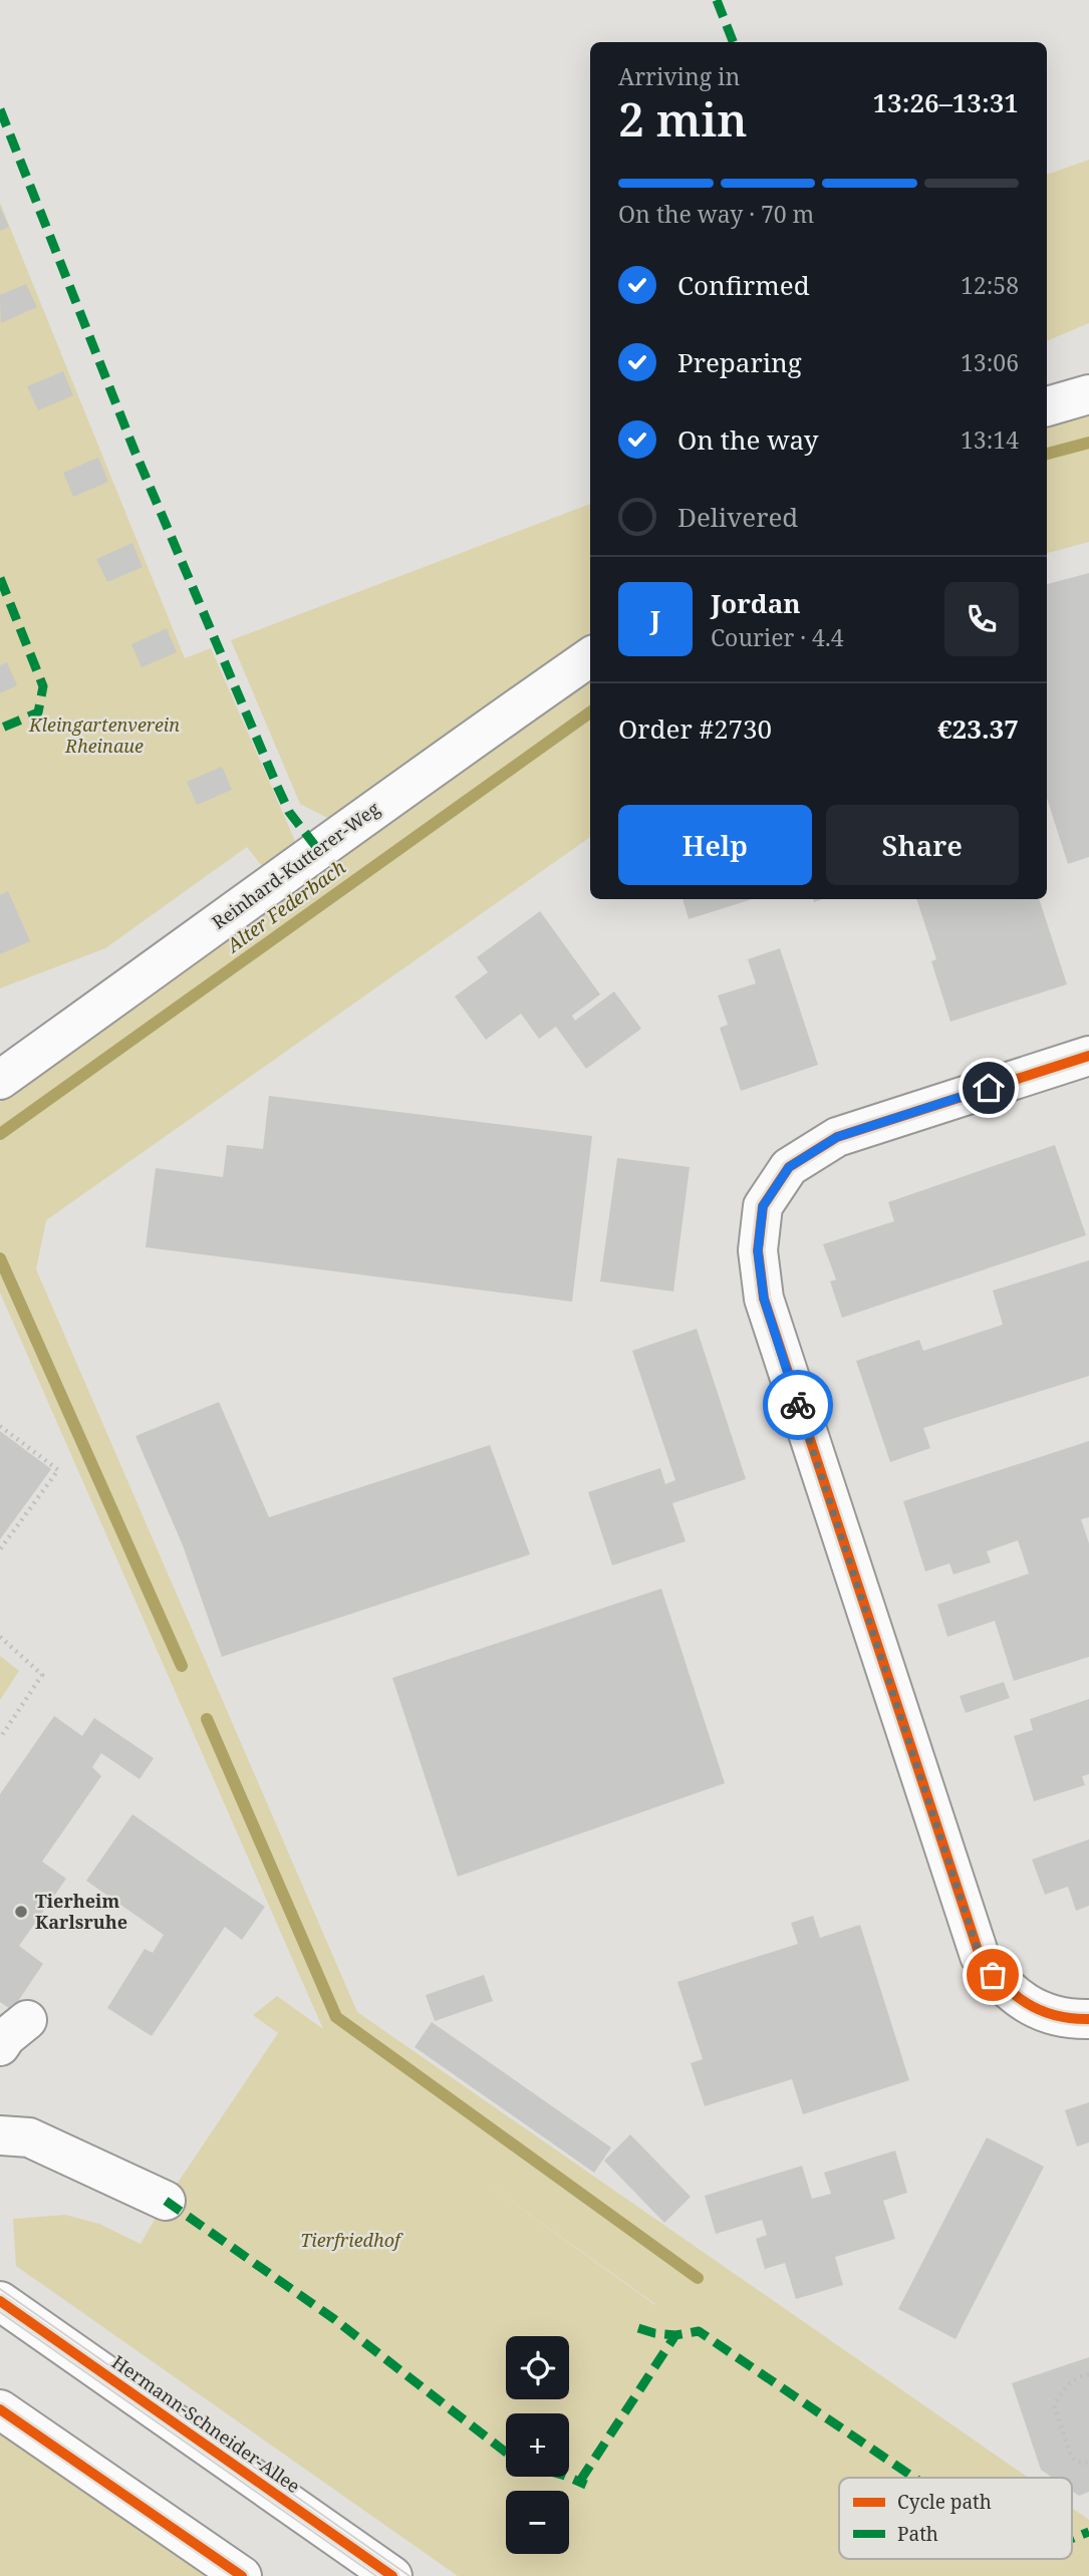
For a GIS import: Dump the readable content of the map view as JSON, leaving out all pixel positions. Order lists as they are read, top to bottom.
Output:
{
  "streets": {
    "street": ["Reinhard-Kutterer-Weg", "Hermann-Schneider-Allee"]
  },
  "water": ["Alter Federbach"],
  "parks": ["Kleingartenverein Rheinaue", "Tierfriedhof"],
  "places": ["Tierheim Karlsruhe"],
  "legend": ["Cycle path", "Path"],
  "page": {
    "heading": ["2 min", "Arriving in", "13:26–13:31"],
    "panel": [
      "Jordan",
      "Courier · 4.4",
      "Order #2730",
      "€23.37"
    ],
    "bar": "On the way · 70 m",
    "list": [
      ["Confirmed", "12:58"],
      ["Preparing", "13:06"],
      ["On the way", "13:14"],
      "Delivered"
    ],
    "round": "J",
    "buttons": ["Help", "Share"],
    "map_buttons": ["+", "−"]
  }
}
